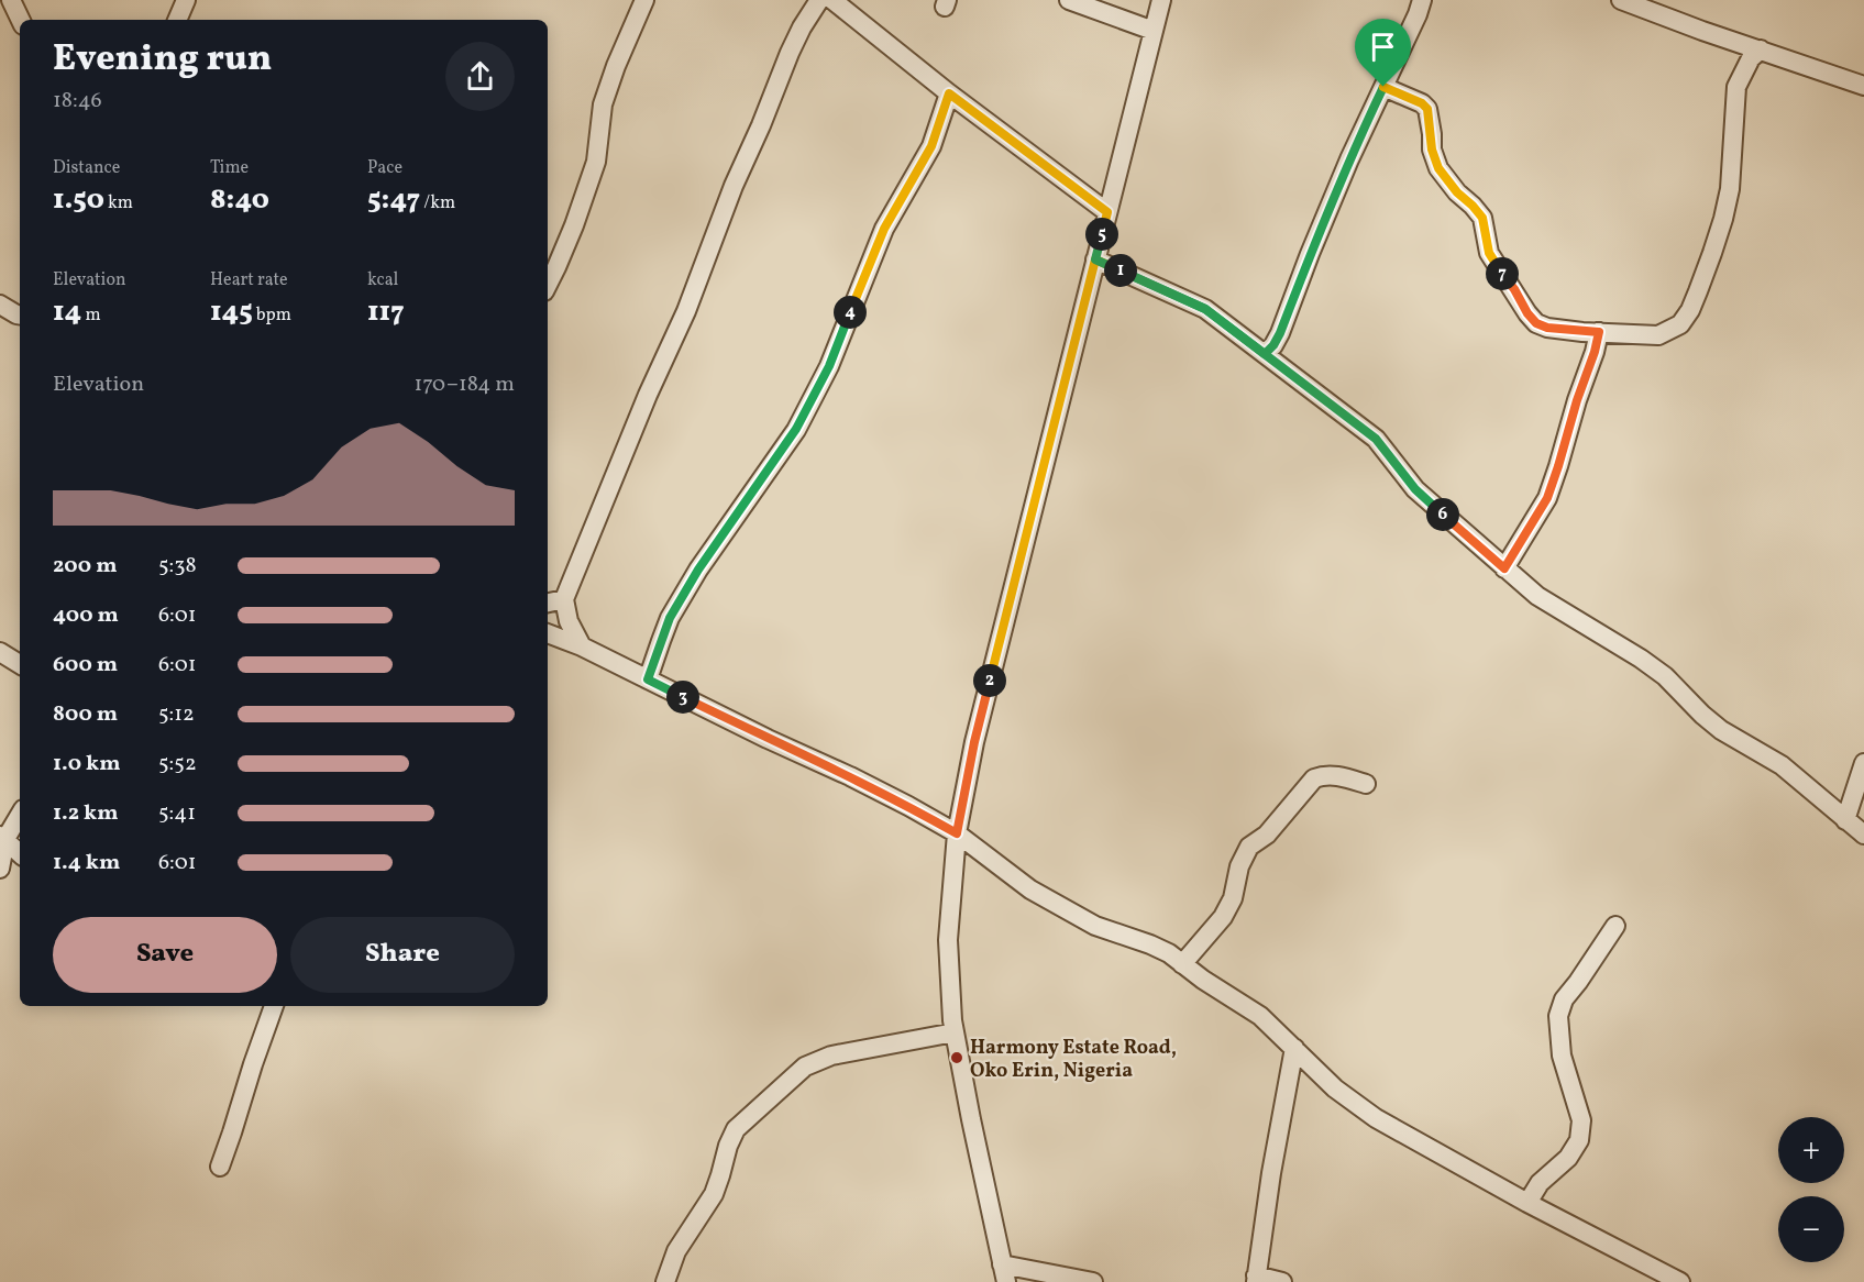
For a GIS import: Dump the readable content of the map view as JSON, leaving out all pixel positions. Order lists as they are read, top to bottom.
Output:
{
  "places": ["Harmony Estate Road, Oko Erin, Nigeria"],
  "page": {
    "heading": ["Evening run", "18:46"],
    "stats": [
      ["Distance", "1.50 km"],
      ["Time", "8:40"],
      ["Pace", "5:47 /km"],
      ["Elevation", "14 m"],
      ["Heart rate", "145 bpm"],
      ["kcal", "117"]
    ],
    "pins": [
      "5",
      "1",
      "7",
      "4",
      "6",
      "2",
      "3"
    ],
    "chart": ["Elevation", "170–184 m"],
    "list": [
      {
        "name": "200 m",
        "note": "5:38"
      },
      {
        "name": "400 m",
        "note": "6:01"
      },
      {
        "name": "600 m",
        "note": "6:01"
      },
      {
        "name": "800 m",
        "note": "5:12"
      },
      {
        "name": "1.0 km",
        "note": "5:52"
      },
      {
        "name": "1.2 km",
        "note": "5:41"
      },
      {
        "name": "1.4 km",
        "note": "6:01"
      }
    ],
    "buttons": ["Save", "Share"],
    "map_buttons": ["+", "−"]
  }
}
